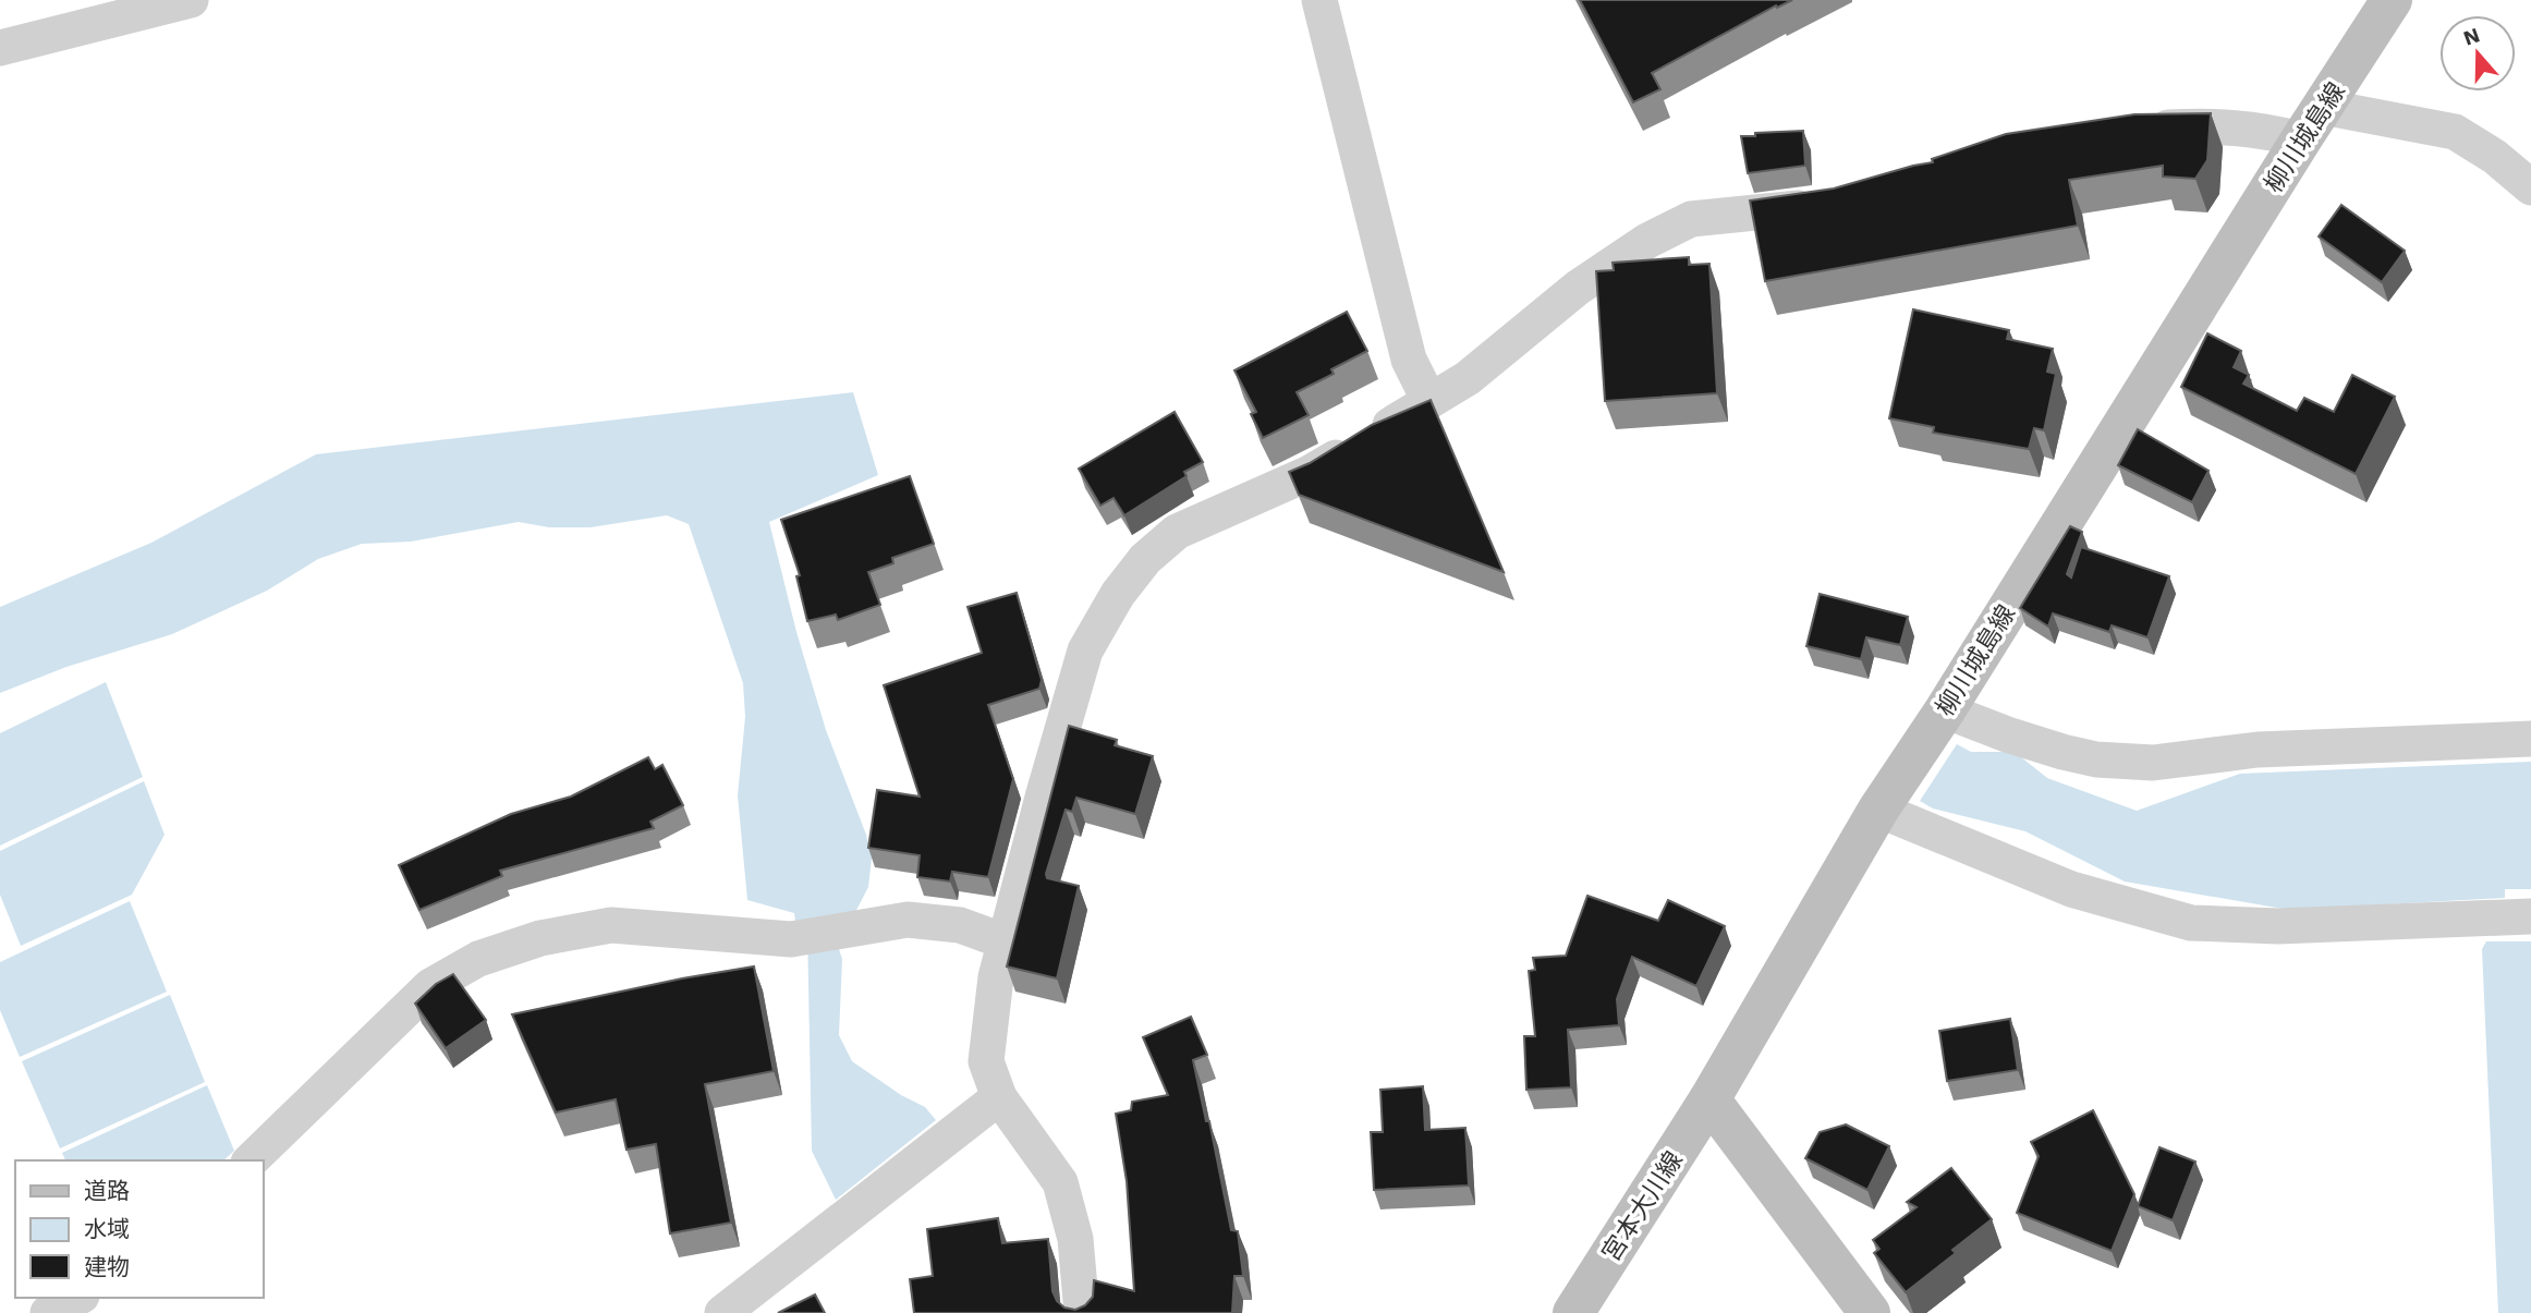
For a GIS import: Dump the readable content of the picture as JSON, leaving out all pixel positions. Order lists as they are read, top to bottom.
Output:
{
  "streets": {
    "main road": ["柳川城島線", "宮本大川線"]
  },
  "crossings": [
    ["柳川城島線", "宮本大川線"]
  ],
  "legend": ["道路", "水域", "建物"],
  "north": "top"
}
